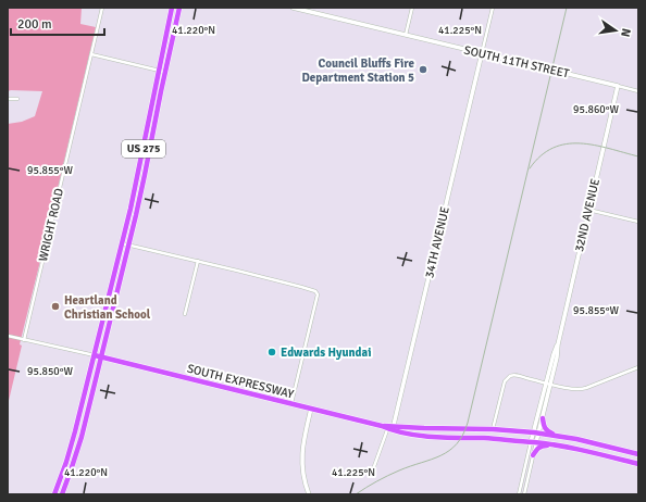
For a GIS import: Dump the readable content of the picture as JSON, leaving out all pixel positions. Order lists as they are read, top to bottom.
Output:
{
  "streets": {
    "main road": ["US 275", "SOUTH EXPRESSWAY"],
    "street": [
      "SOUTH 11TH STREET",
      "32ND AVENUE",
      "WRIGHT ROAD",
      "34TH AVENUE"
    ]
  },
  "crossings": [
    ["SOUTH 11TH STREET", "32ND AVENUE"],
    ["SOUTH 11TH STREET", "34TH AVENUE"],
    ["US 275", "SOUTH EXPRESSWAY"],
    ["32ND AVENUE", "SOUTH EXPRESSWAY"],
    ["34TH AVENUE", "SOUTH EXPRESSWAY"]
  ],
  "places": ["Council Bluffs Fire Department Station 5", "Heartland Christian School", "Edwards Hyundai"],
  "scale_bar": "200 m",
  "north": "right",
  "coordinates": [
    "41.220°N",
    "41.225°N",
    "95.860°W",
    "95.855°W",
    "95.850°W"
  ]
}
